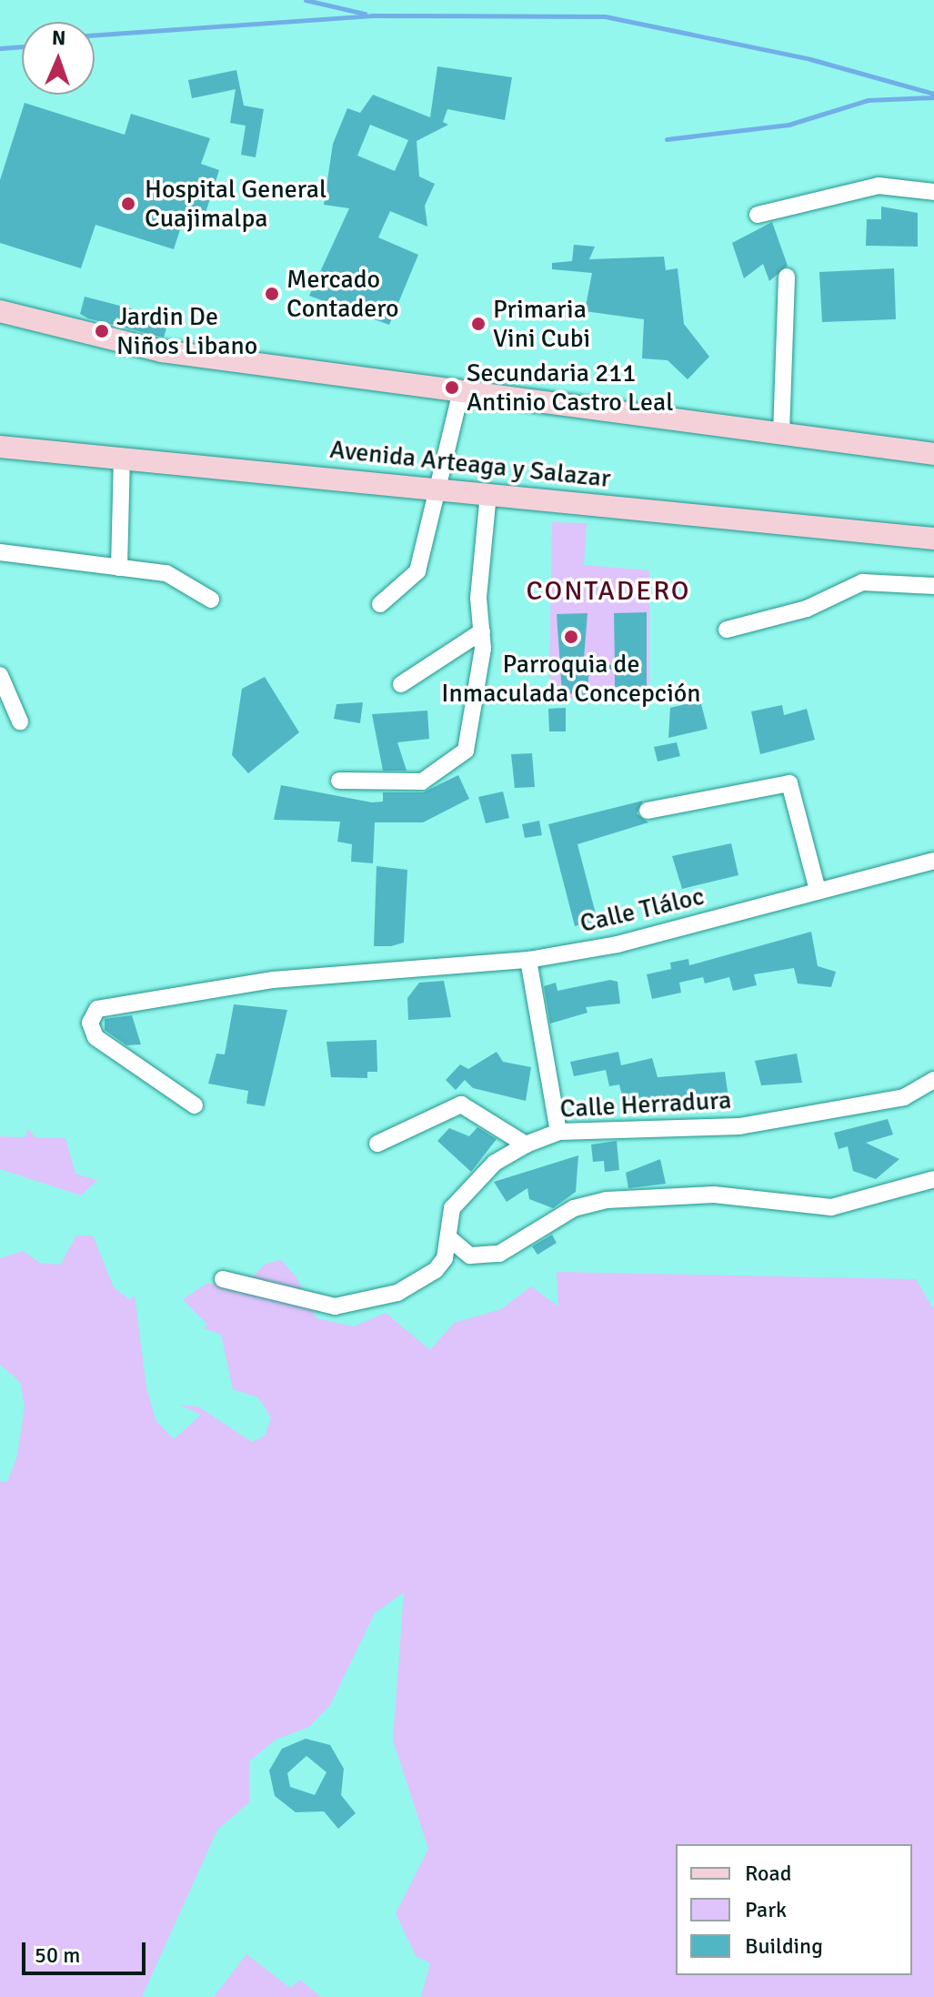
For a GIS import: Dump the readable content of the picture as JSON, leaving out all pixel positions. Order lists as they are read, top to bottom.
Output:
{
  "streets": {
    "street": ["Avenida Arteaga y Salazar", "Calle Tláloc", "Calle Herradura"]
  },
  "districts": ["CONTADERO"],
  "places": [
    "Hospital General Cuajimalpa",
    "Mercado Contadero",
    "Primaria Vini Cubi",
    "Jardin De Niños Libano",
    "Secundaria 211 Antinio Castro Leal",
    "Parroquia de Inmaculada Concepción"
  ],
  "legend": ["Road", "Park", "Building"],
  "scale_bar": "50 m",
  "north": "top"
}
